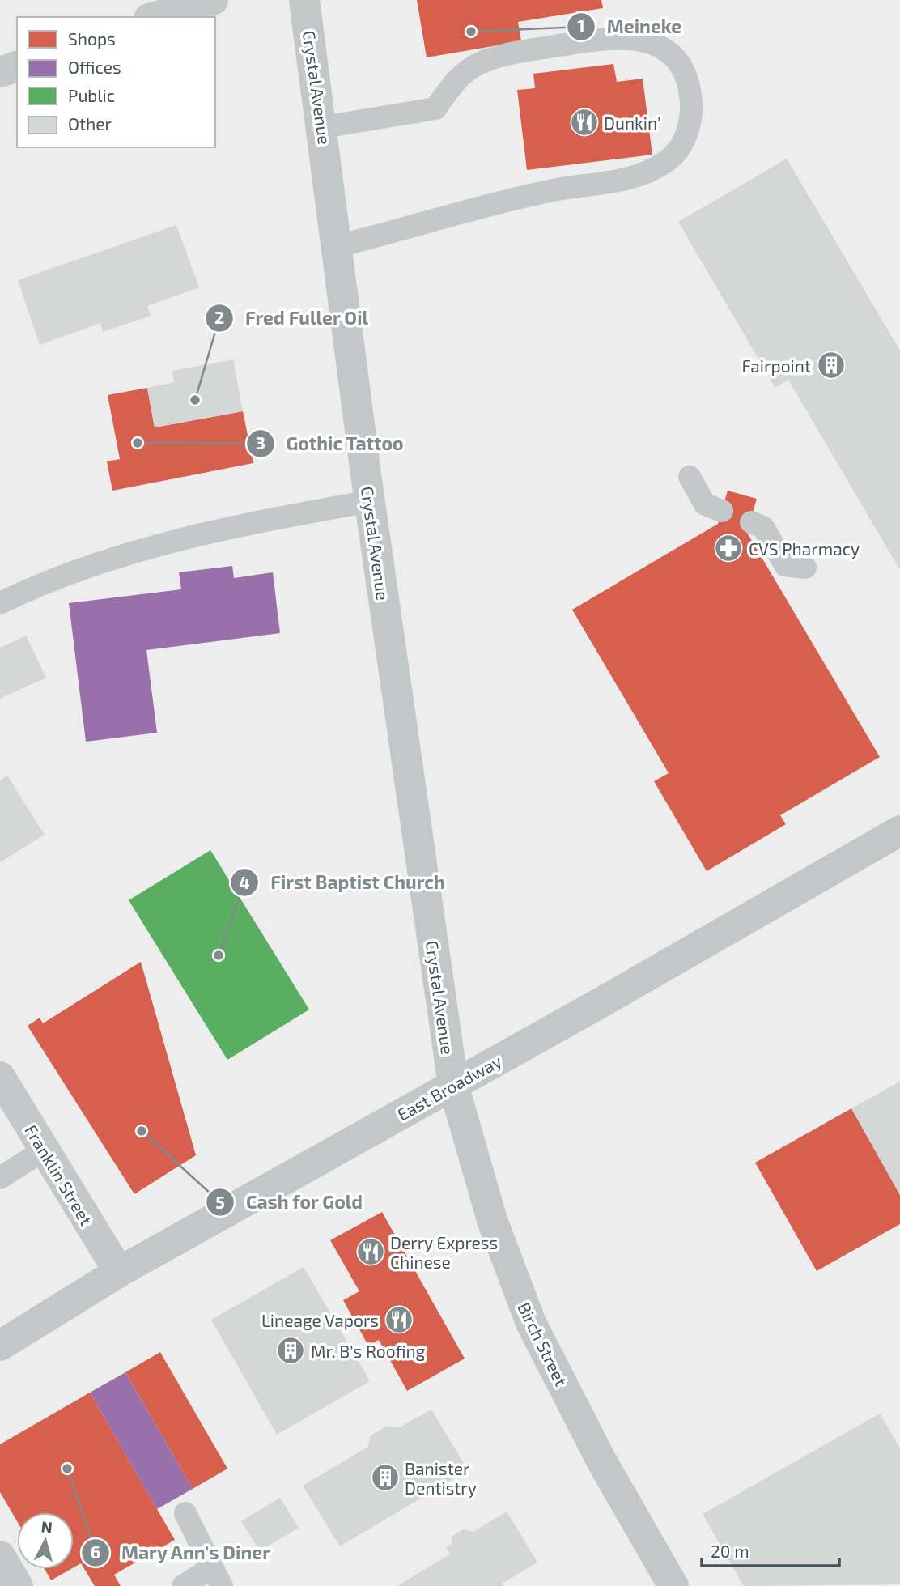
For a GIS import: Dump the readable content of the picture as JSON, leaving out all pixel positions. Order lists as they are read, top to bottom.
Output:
{
  "streets": {
    "main road": ["Crystal Avenue", "East Broadway", "Birch Street"],
    "street": ["Franklin Street"]
  },
  "crossings": [
    ["Crystal Avenue", "East Broadway"],
    ["Crystal Avenue", "Birch Street"],
    ["East Broadway", "Franklin Street"],
    ["East Broadway", "Birch Street"]
  ],
  "places": {
    "other": [
      "Meineke",
      "Fred Fuller Oil",
      "Gothic Tattoo",
      "First Baptist Church",
      "Cash for Gold",
      "Mary Ann's Diner"
    ],
    "restaurant": ["Dunkin'", "Derry Express Chinese", "Lineage Vapors"],
    "building": ["Fairpoint", "Mr. B's Roofing", "Banister Dentistry"],
    "pharmacy": ["CVS Pharmacy"]
  },
  "legend": [
    "Shops",
    "Offices",
    "Public",
    "Other"
  ],
  "scale_bar": "20 m",
  "north": "top"
}
